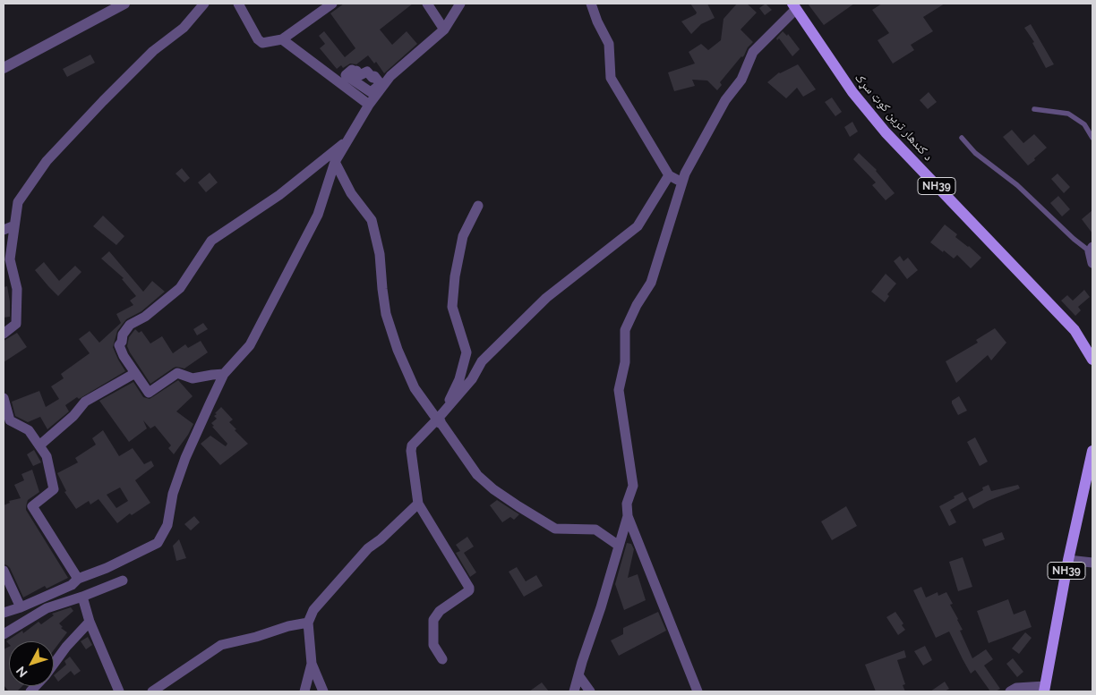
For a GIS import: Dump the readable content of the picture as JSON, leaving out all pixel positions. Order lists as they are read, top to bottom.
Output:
{
  "streets": {
    "main road": ["د کندهار ترين کوټ سړک", "NH39"]
  },
  "north": "bottom left"
}
